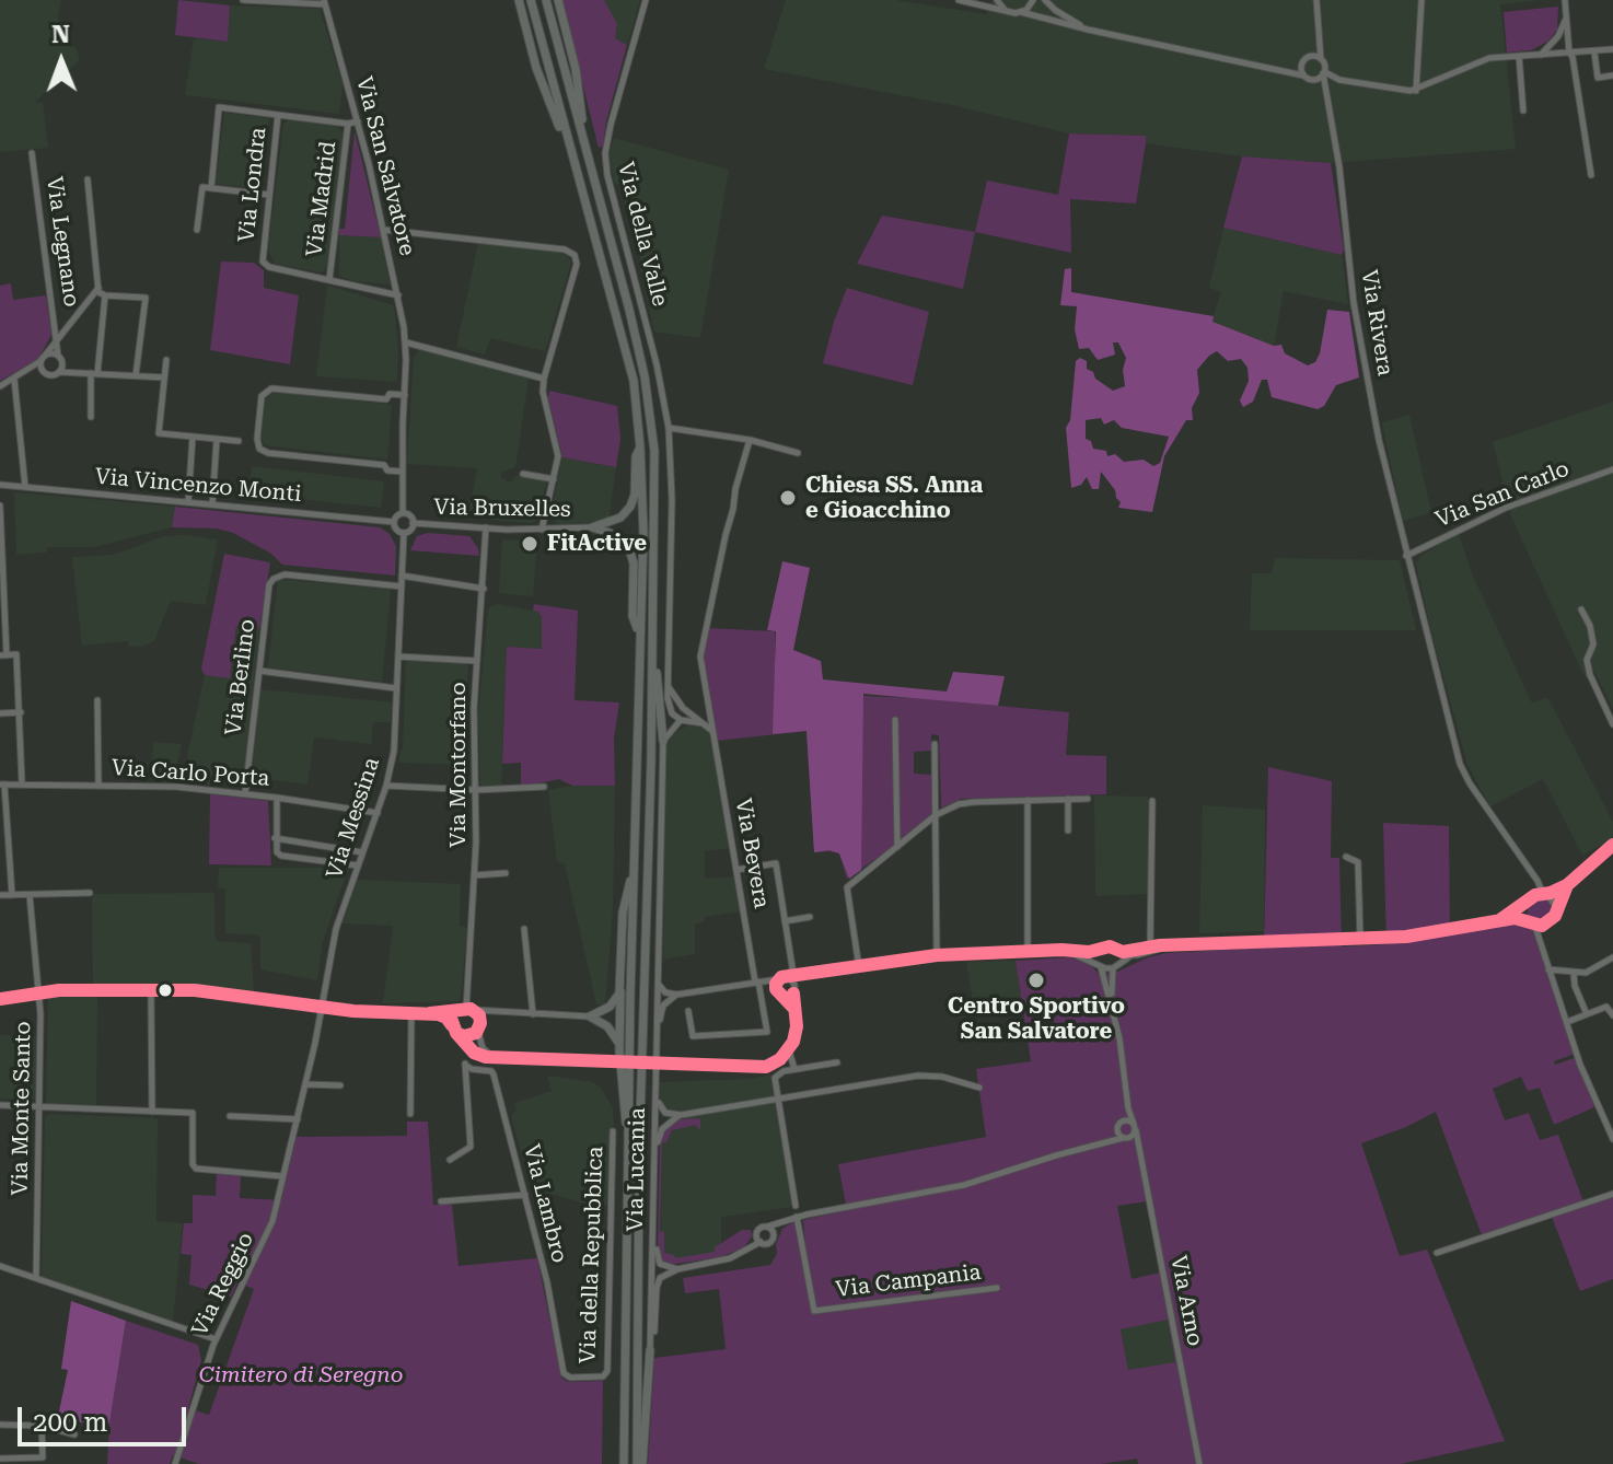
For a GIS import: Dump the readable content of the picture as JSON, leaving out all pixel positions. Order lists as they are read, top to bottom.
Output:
{
  "streets": {
    "street": [
      "Via San Salvatore",
      "Via Londra",
      "Via Madrid",
      "Via della Valle",
      "Via Legnano",
      "Via Rivera",
      "Via Vincenzo Monti",
      "Via San Carlo",
      "Via Bruxelles",
      "Via Berlino",
      "Via Montorfano",
      "Via Carlo Porta",
      "Via Messina",
      "Via Bevera",
      "Via Monte Santo",
      "Via Lucania",
      "Via Lambro",
      "Via della Repubblica",
      "Via Campania",
      "Via Reggio",
      "Via Arno"
    ]
  },
  "crossings": [
    ["Via San Salvatore", "Via Londra"],
    ["Via Londra", "Via Madrid"],
    ["Via Rivera", "Via San Carlo"],
    ["Via Vincenzo Monti", "Via Bruxelles"],
    ["Via Vincenzo Monti", "Via Messina"],
    ["Via Bruxelles", "Via Montorfano"],
    ["Via Bruxelles", "Via Messina"],
    ["Via Berlino", "Via Carlo Porta"],
    ["Via Berlino", "Via Messina"],
    ["Via Carlo Porta", "Via Messina"],
    ["Via Messina", "Via Reggio"],
    ["Via Lambro", "Via della Repubblica"]
  ],
  "parks": ["Cimitero di Seregno"],
  "places": ["Chiesa SS. Anna e Gioacchino", "FitActive", "Centro Sportivo San Salvatore"],
  "scale_bar": "200 m",
  "north": "top"
}
